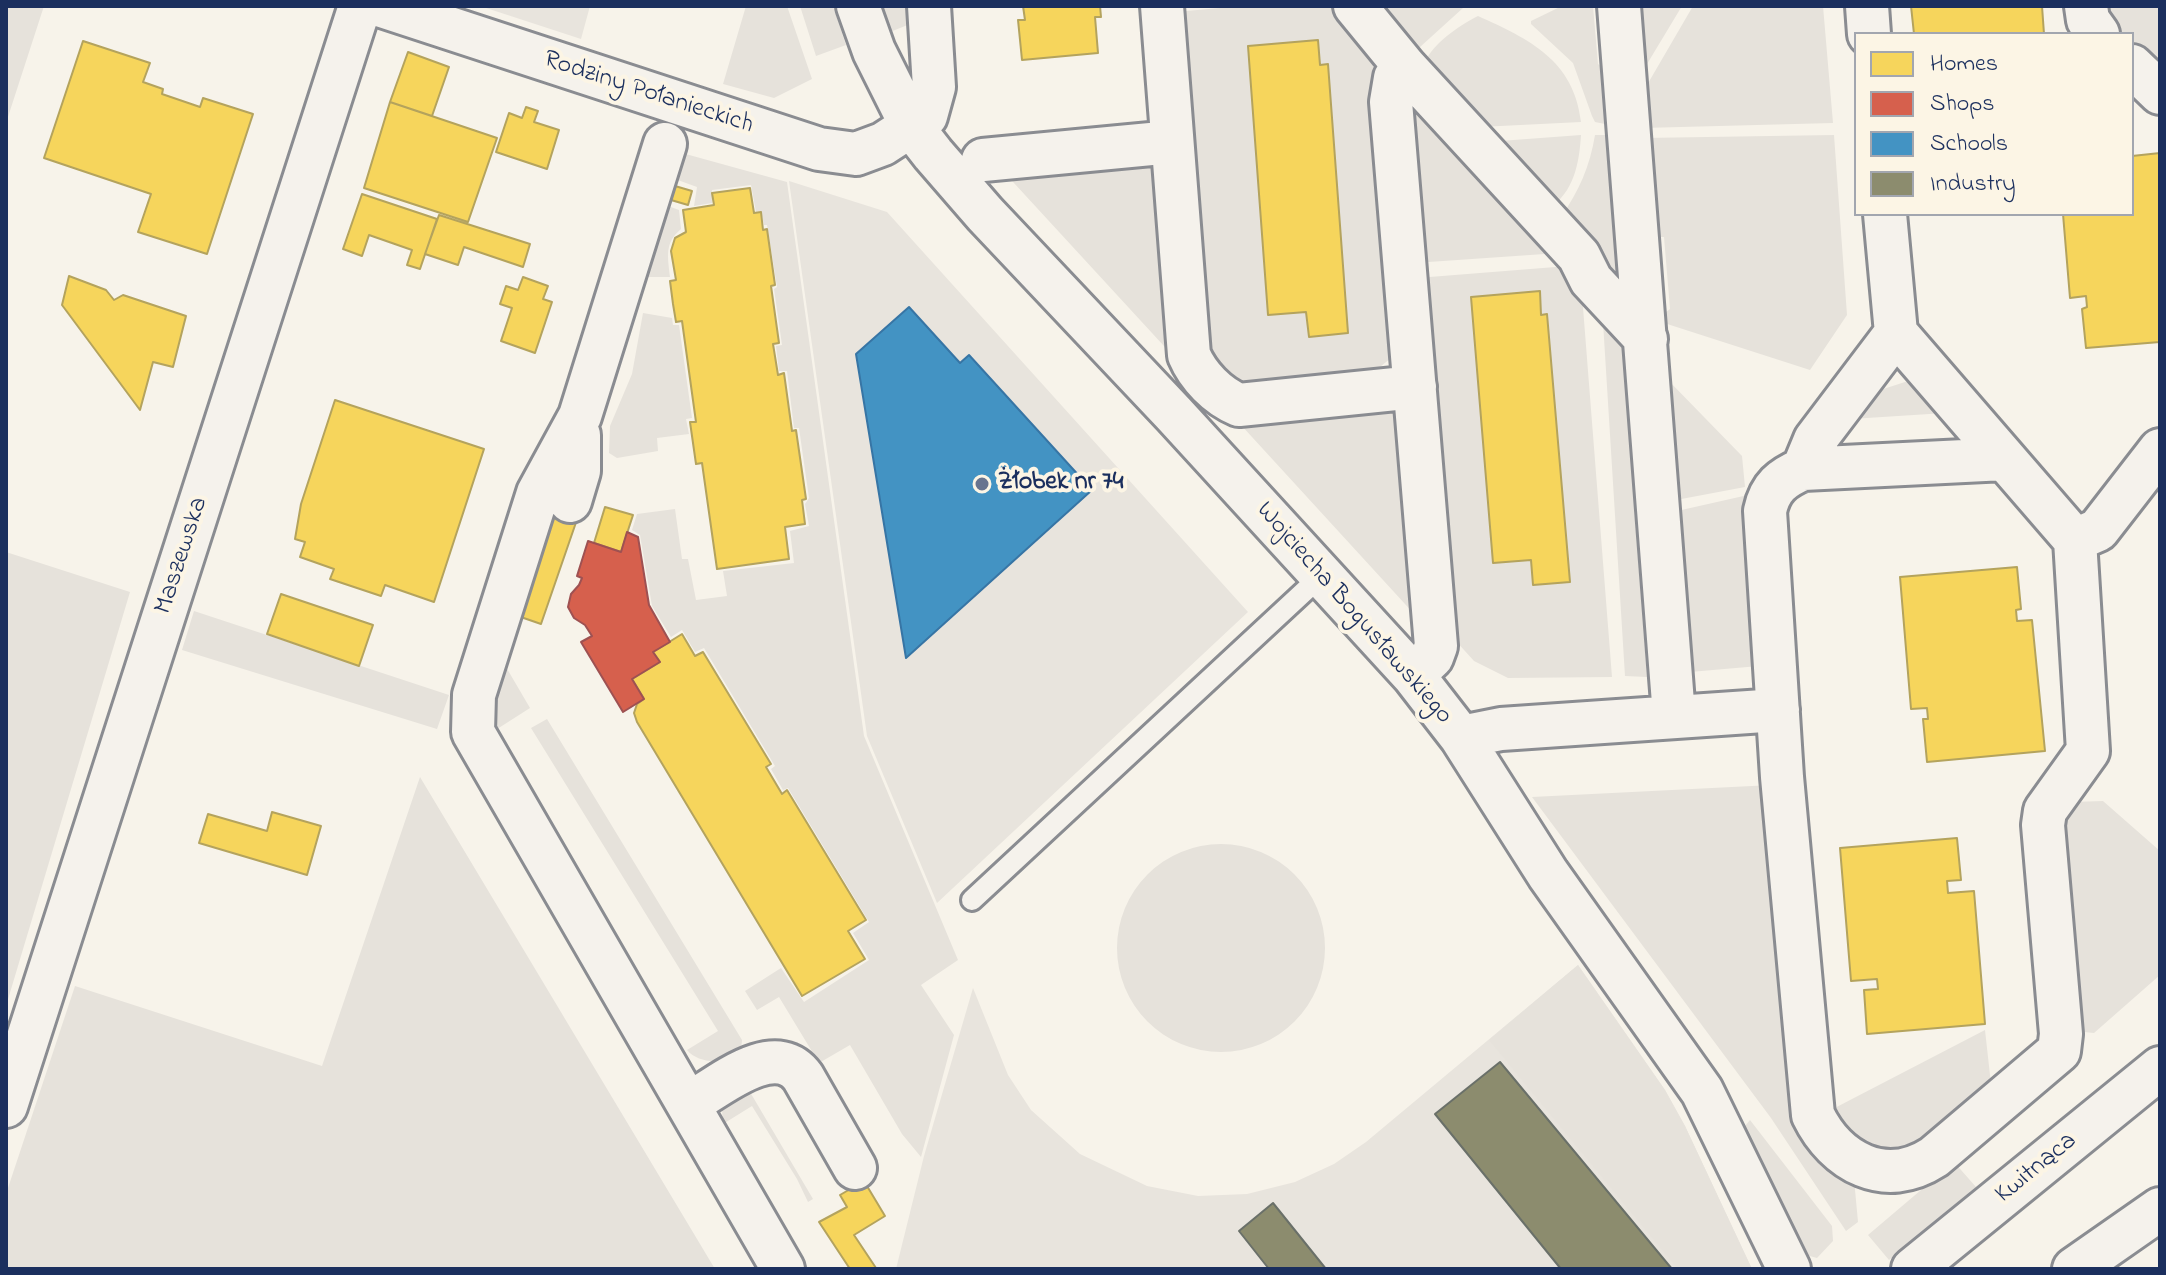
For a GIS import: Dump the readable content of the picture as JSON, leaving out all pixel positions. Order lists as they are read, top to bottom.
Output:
{
  "streets": {
    "street": [
      "Rodziny Połanieckich",
      "Maszewska",
      "Wojciecha Bogusławskiego",
      "Kwitnąca"
    ]
  },
  "crossings": [
    ["Rodziny Połanieckich", "Wojciecha Bogusławskiego"]
  ],
  "places": ["Żłobek nr 74"],
  "legend": [
    "Homes",
    "Shops",
    "Schools",
    "Industry"
  ]
}
